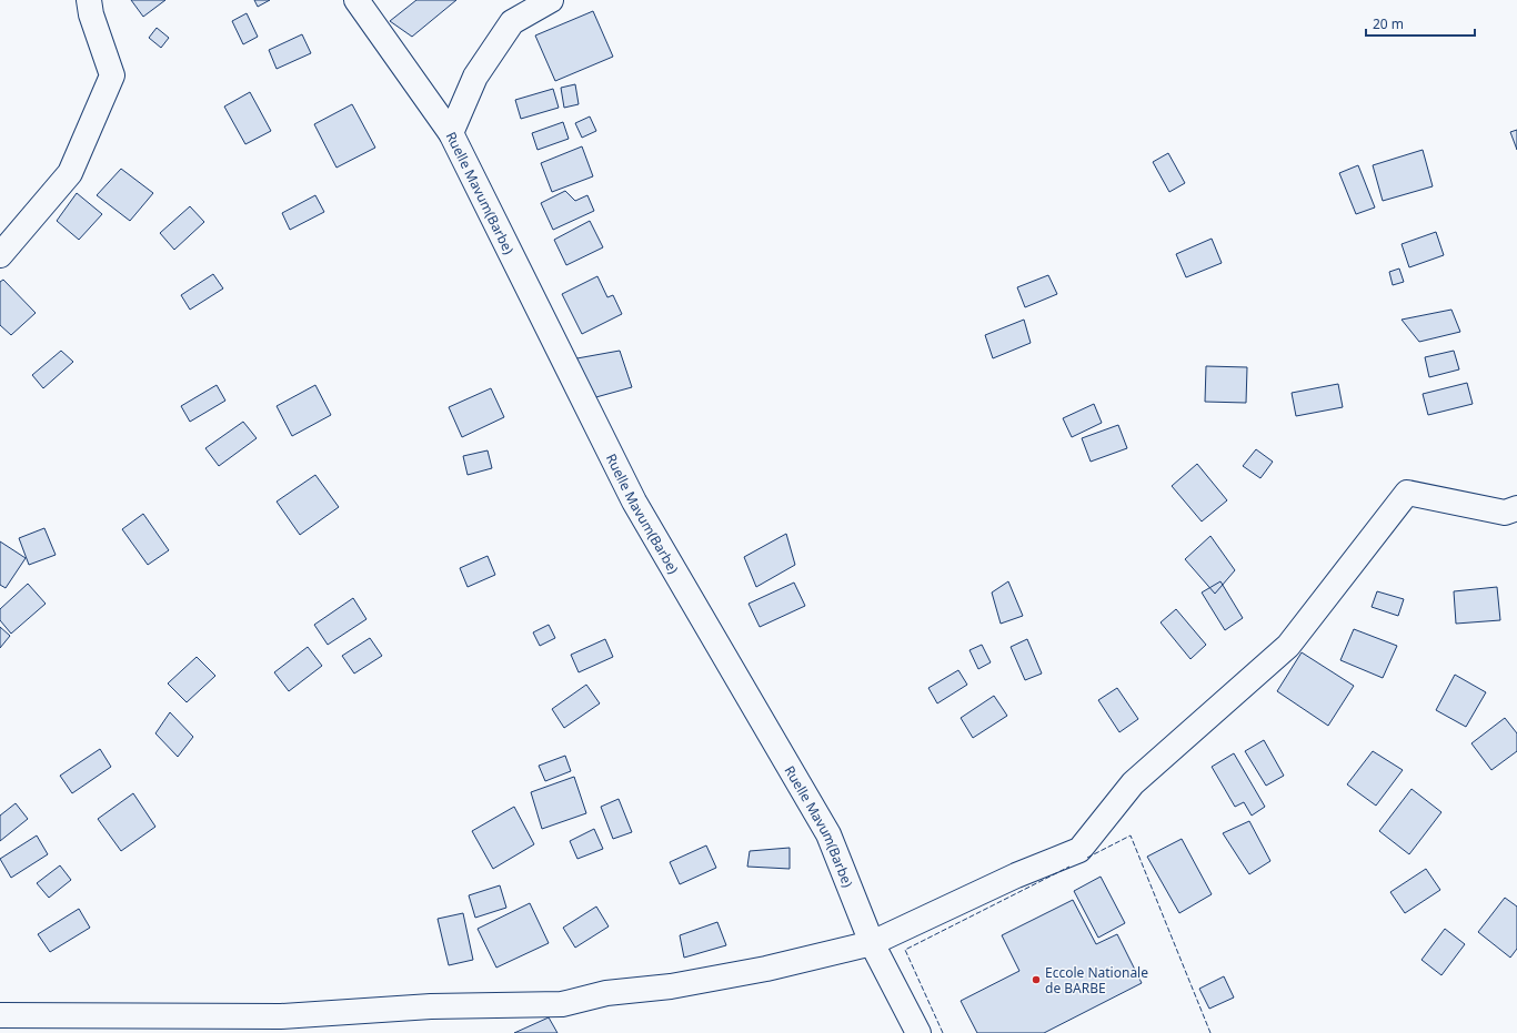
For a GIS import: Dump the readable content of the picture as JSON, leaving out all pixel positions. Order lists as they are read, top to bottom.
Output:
{
  "streets": {
    "street": ["Ruelle Mavum(Barbe)"]
  },
  "places": ["Eccole Nationale de BARBE"],
  "scale_bar": "20 m"
}
